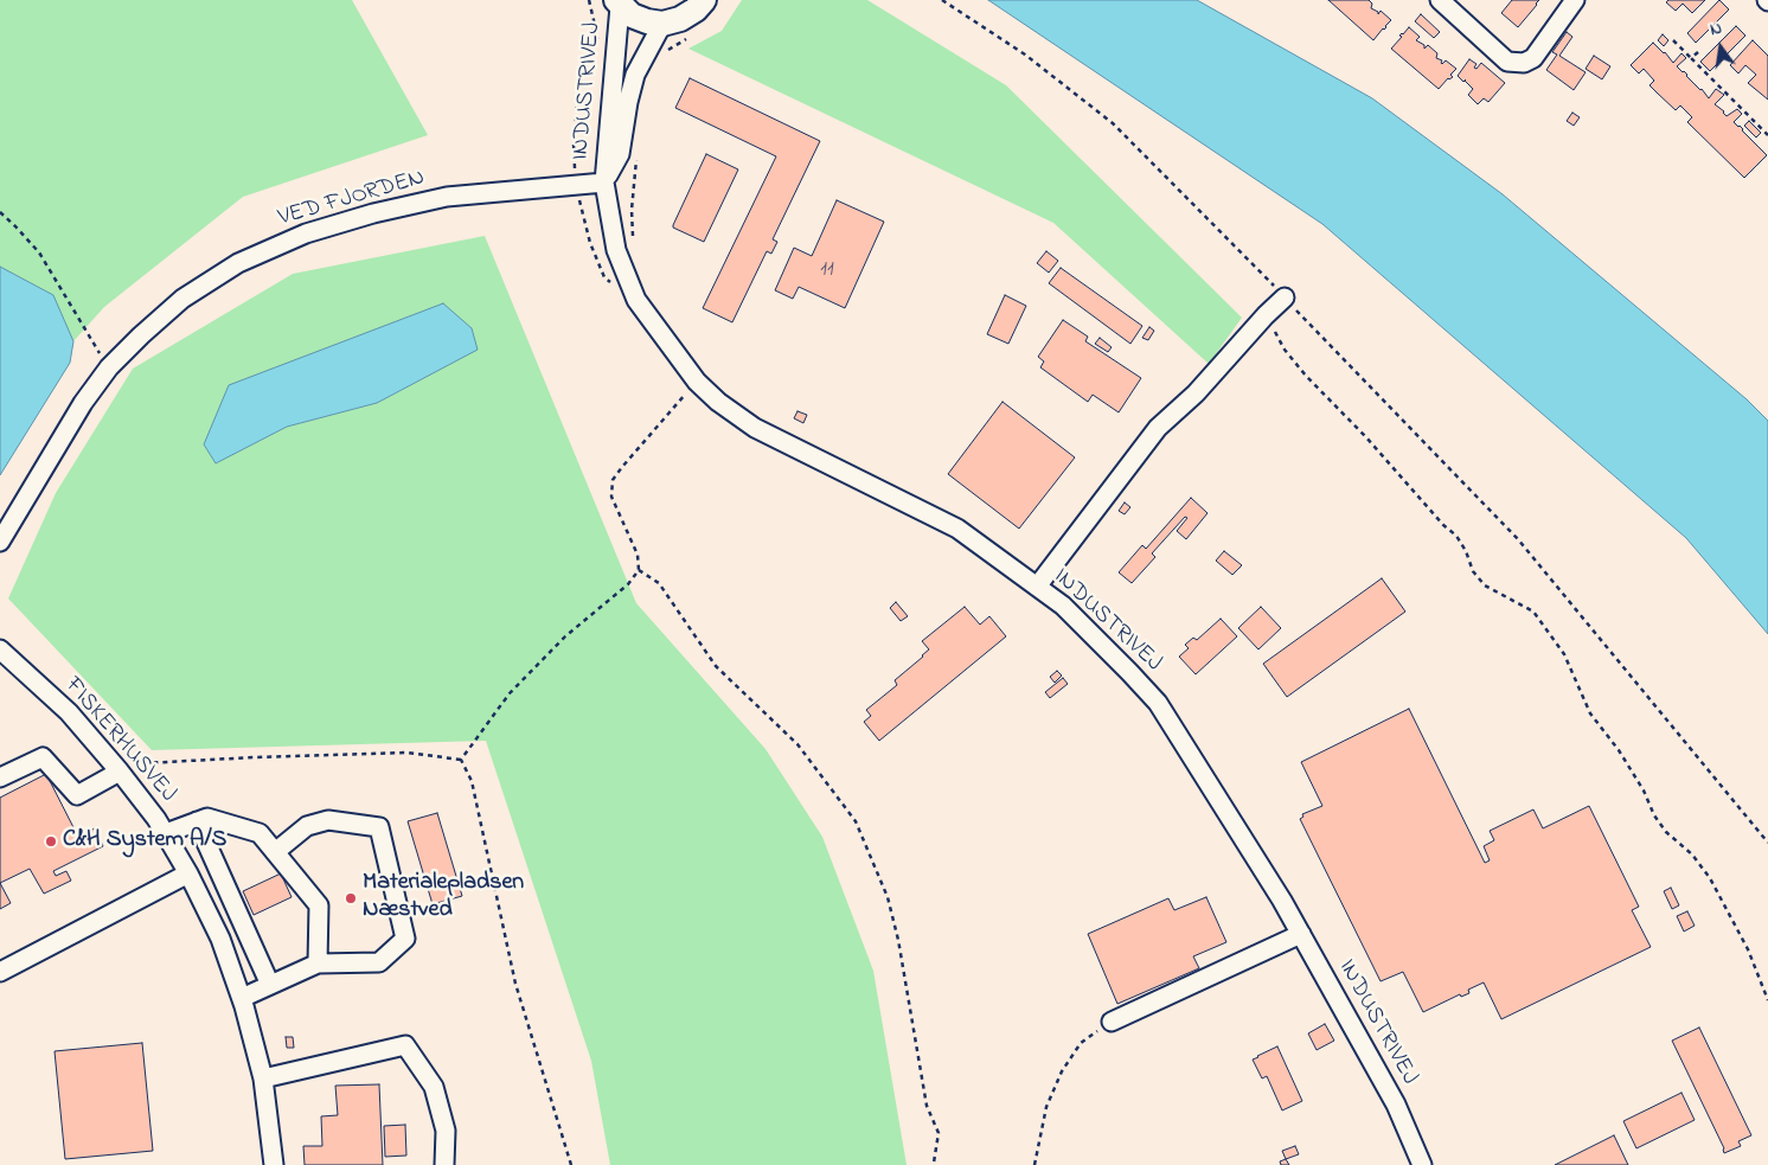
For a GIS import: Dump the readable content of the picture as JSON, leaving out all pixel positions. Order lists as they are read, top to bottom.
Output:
{
  "streets": {
    "street": ["INDUSTRIVEJ", "VED FJORDEN", "FISKERHUSVEJ"]
  },
  "crossings": [
    ["INDUSTRIVEJ", "VED FJORDEN"]
  ],
  "places": ["C&H System A/S", "Materialepladsen Næstved"],
  "house_numbers": ["11"],
  "north": "top"
}
